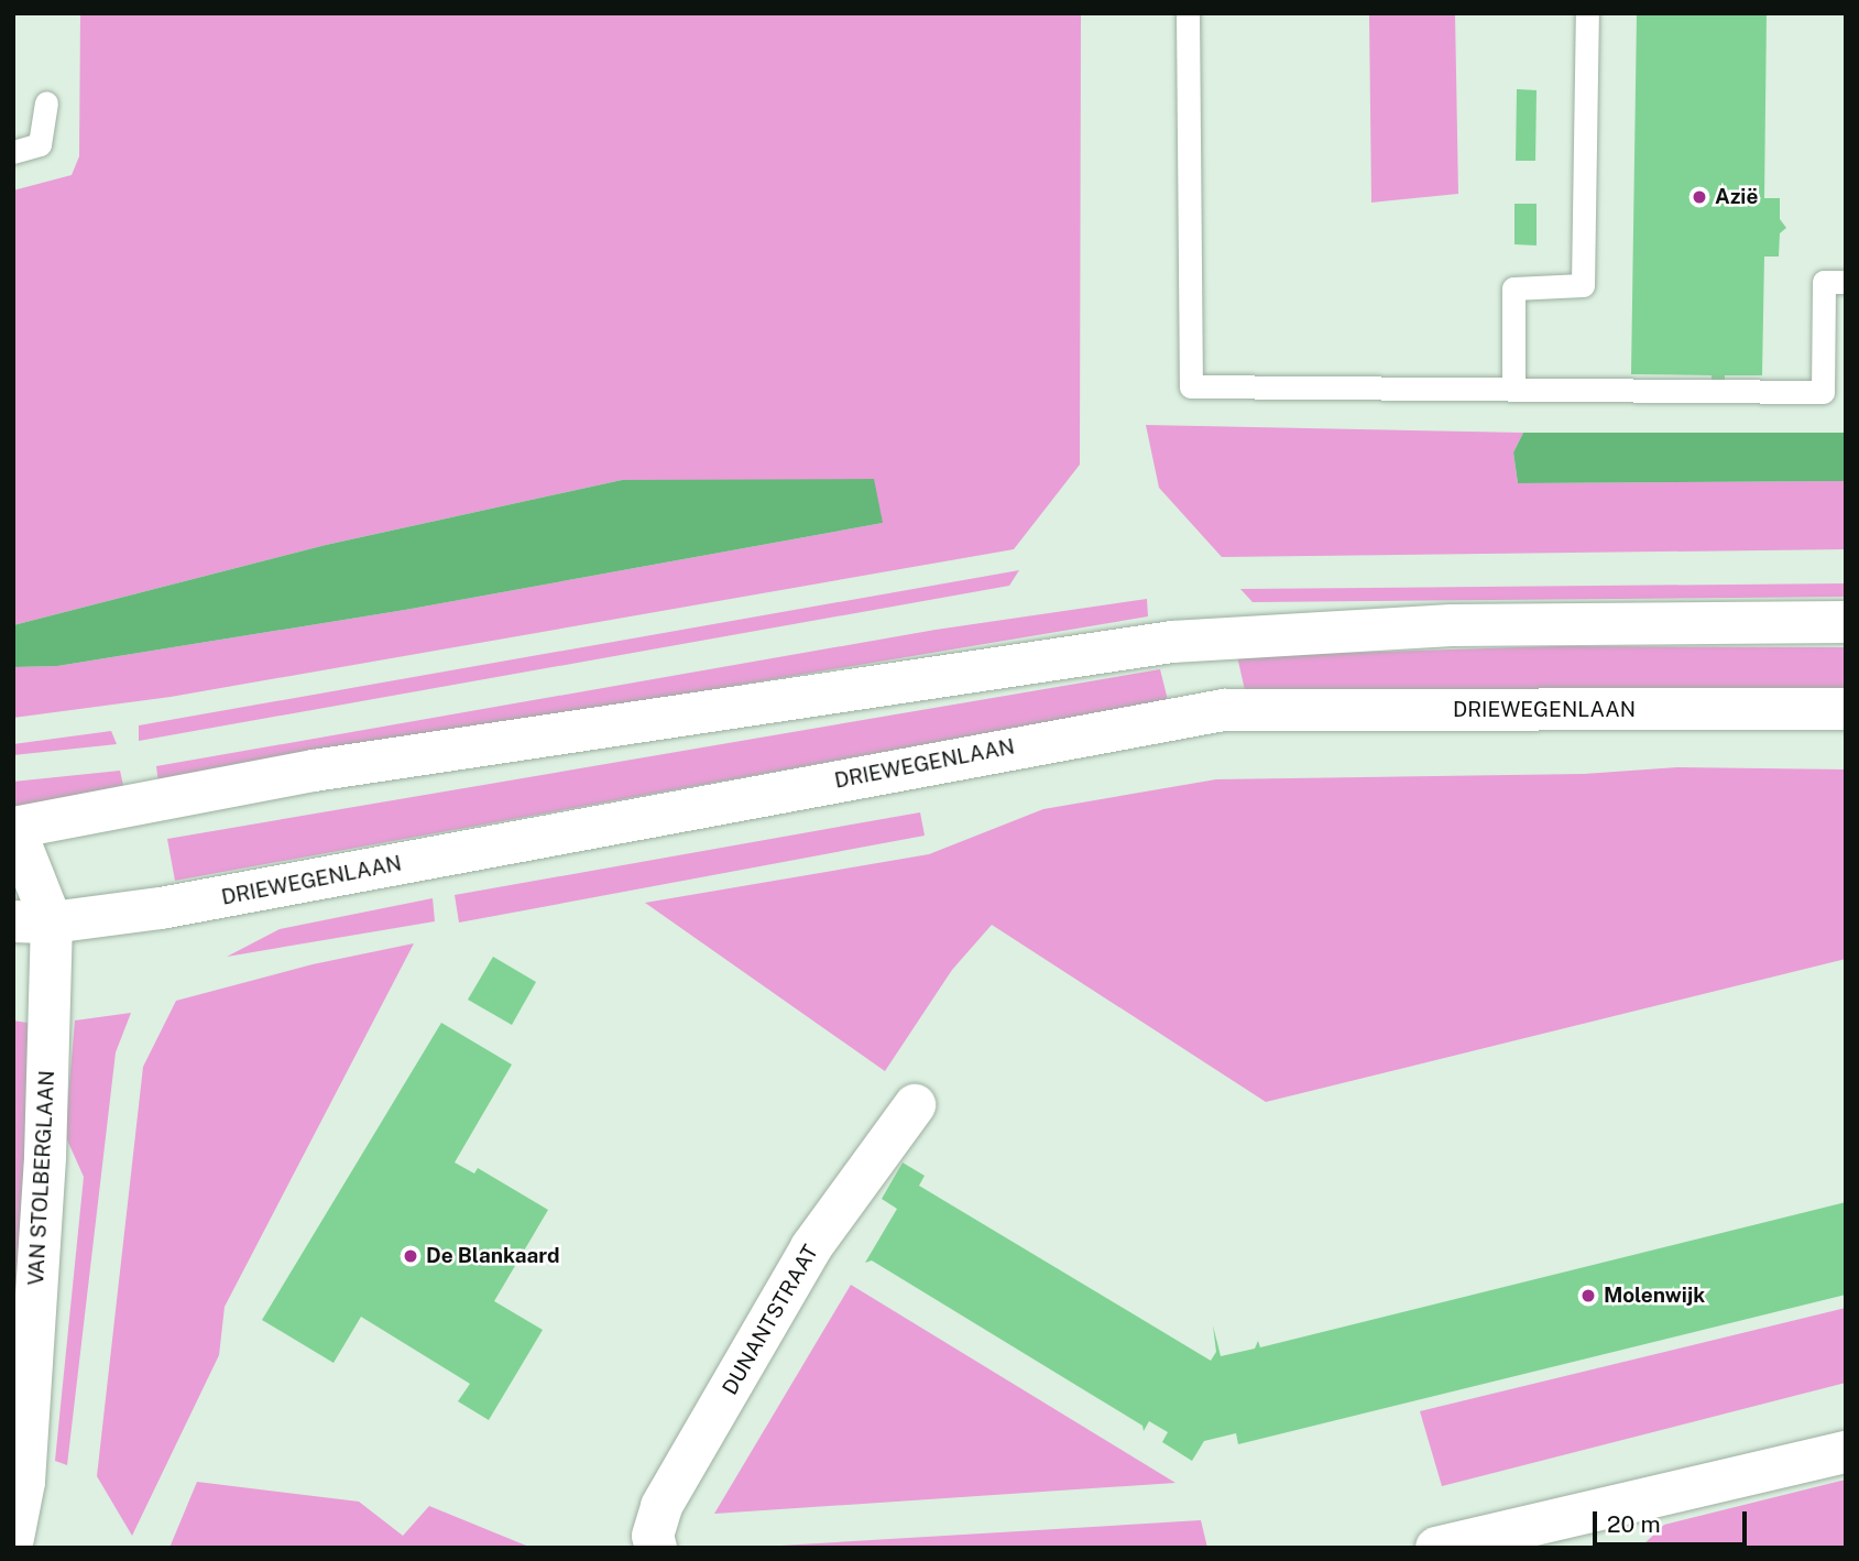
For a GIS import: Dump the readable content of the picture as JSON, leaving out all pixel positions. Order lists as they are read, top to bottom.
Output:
{
  "streets": {
    "street": ["DRIEWEGENLAAN", "VAN STOLBERGLAAN", "DUNANTSTRAAT"]
  },
  "crossings": [
    ["DRIEWEGENLAAN", "VAN STOLBERGLAAN"]
  ],
  "places": ["Azië", "De Blankaard", "Molenwijk"],
  "scale_bar": "20 m"
}
